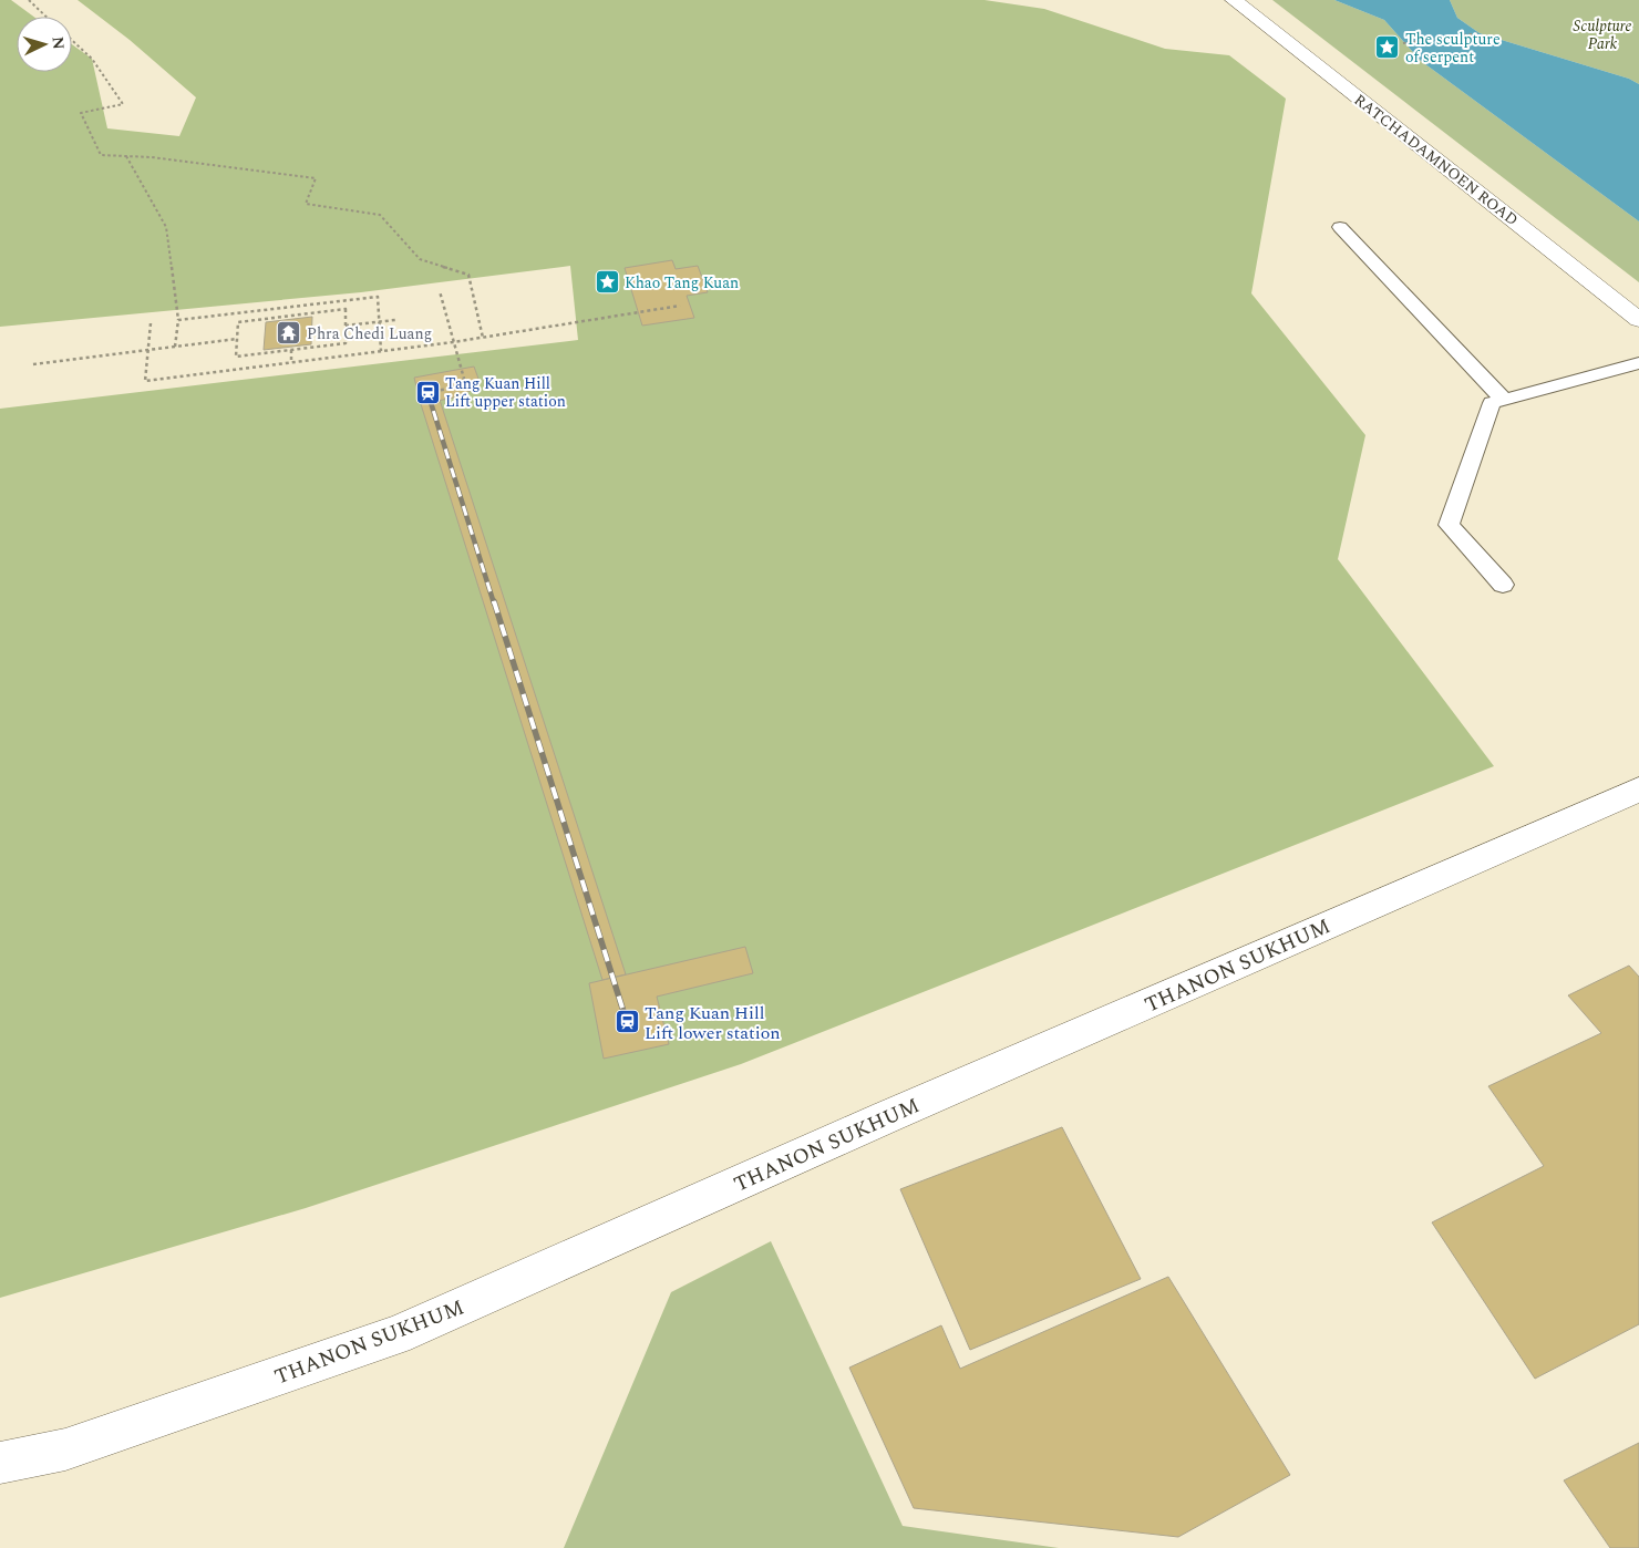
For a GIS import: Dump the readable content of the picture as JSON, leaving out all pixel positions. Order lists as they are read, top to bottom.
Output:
{
  "streets": {
    "main road": ["RATCHADAMNOEN ROAD", "THANON SUKHUM"]
  },
  "parks": ["Sculpture Park"],
  "places": {
    "place": ["The sculpture of serpent", "Khao Tang Kuan"],
    "temple": ["Phra Chedi Luang"],
    "station": ["Tang Kuan Hill Lift upper station", "Tang Kuan Hill Lift lower station"]
  },
  "north": "right"
}
